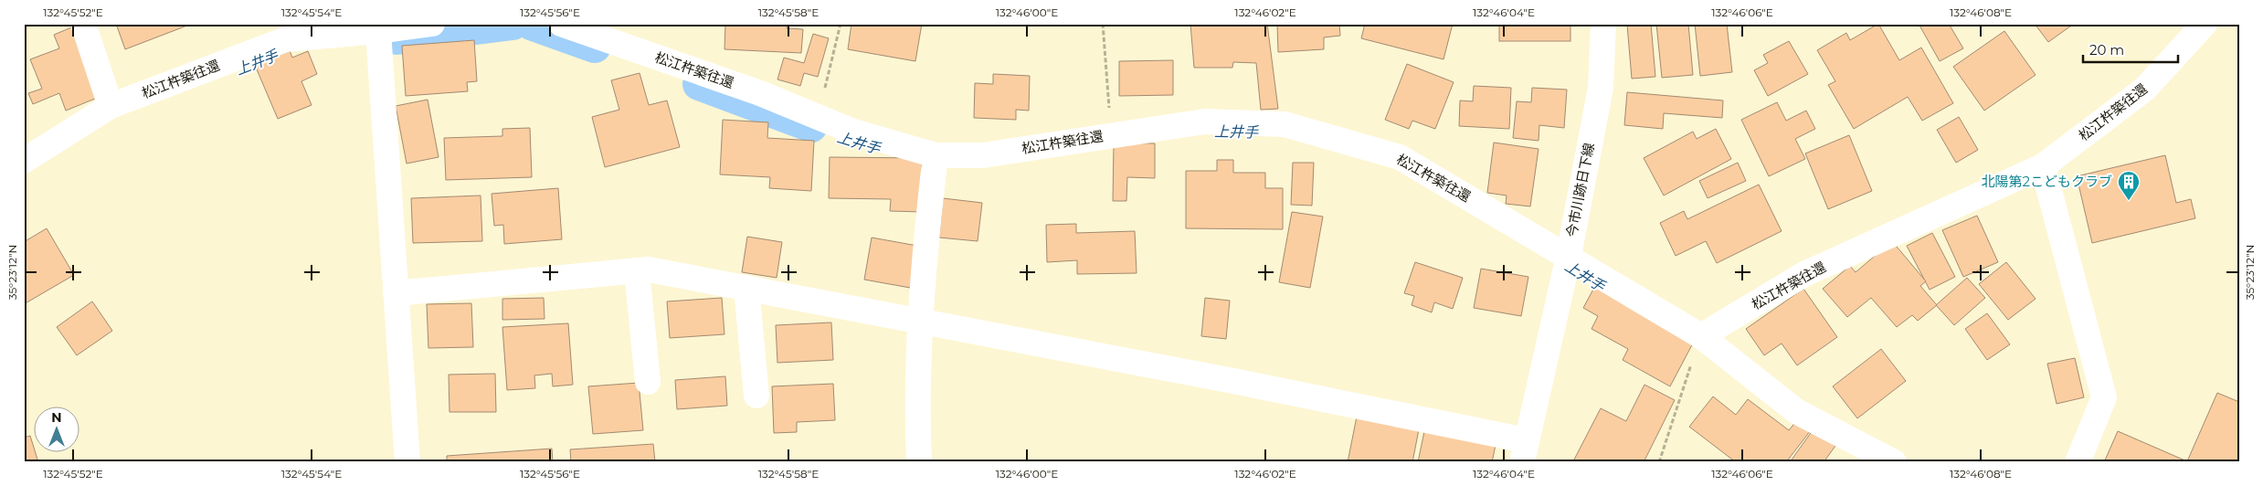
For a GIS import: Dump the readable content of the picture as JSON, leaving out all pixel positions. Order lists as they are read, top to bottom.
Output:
{
  "streets": {
    "street": ["松江杵築往還", "今市川跡日下線"]
  },
  "crossings": [
    ["松江杵築往還", "今市川跡日下線"]
  ],
  "water": ["上井手"],
  "places": {
    "building": ["北陽第2こどもクラブ"]
  },
  "scale_bar": "20 m",
  "north": "top",
  "coordinates": [
    "132°45'52\"E",
    "132°45'54\"E",
    "132°45'56\"E",
    "132°45'58\"E",
    "132°46'00\"E",
    "132°46'02\"E",
    "132°46'04\"E",
    "132°46'06\"E",
    "132°46'08\"E",
    "35°23'12\"N"
  ]
}
